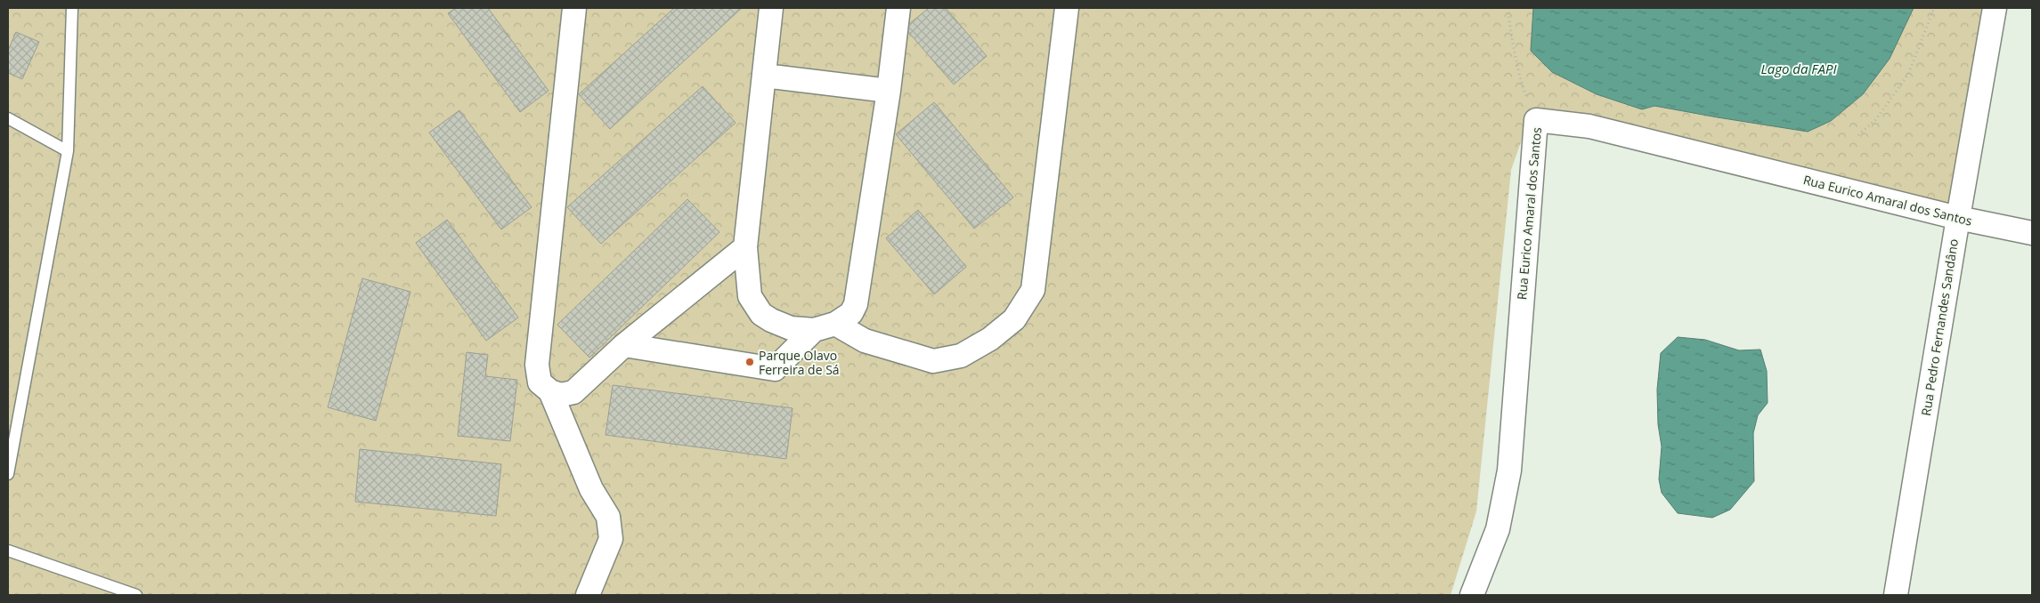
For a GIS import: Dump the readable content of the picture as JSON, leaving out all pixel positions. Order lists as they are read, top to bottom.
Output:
{
  "streets": {
    "street": ["Rua Eurico Amaral dos Santos", "Rua Pedro Fernandes Sandâno"]
  },
  "crossings": [
    ["Rua Eurico Amaral dos Santos", "Rua Pedro Fernandes Sandâno"]
  ],
  "water": ["Lago da FAPI"],
  "places": ["Parque Olavo Ferreira de Sá"]
}
